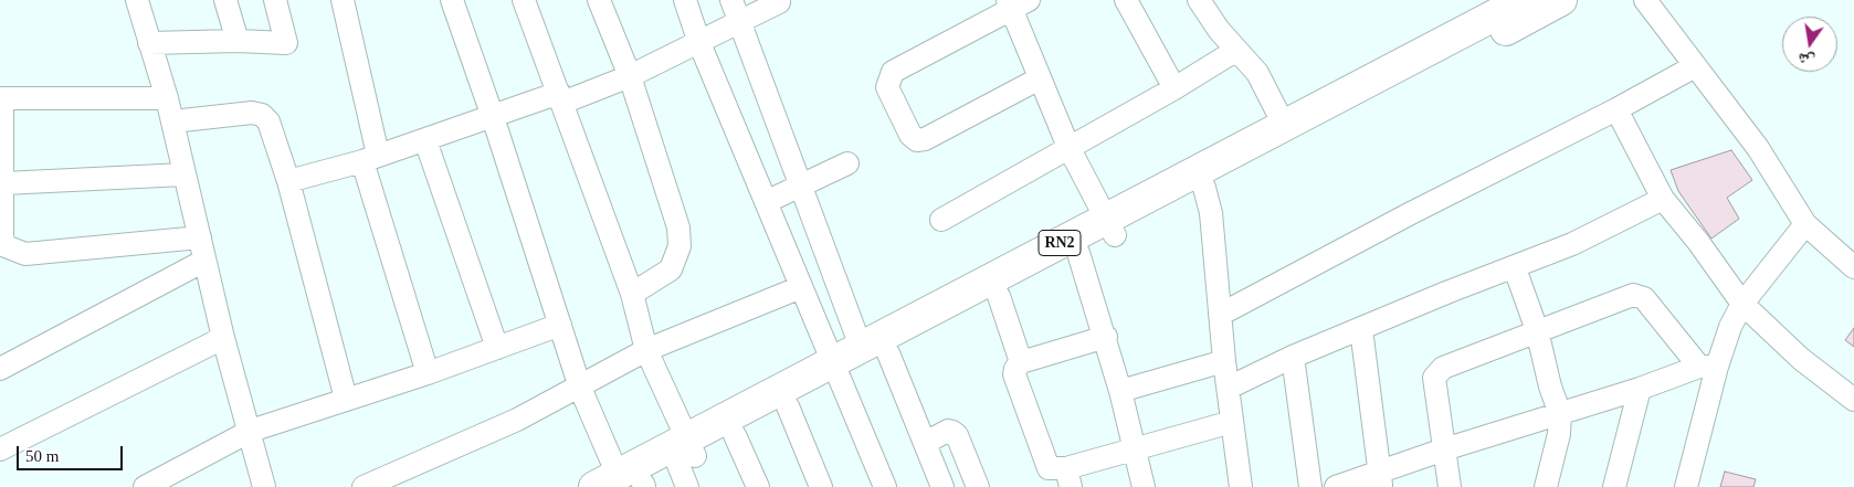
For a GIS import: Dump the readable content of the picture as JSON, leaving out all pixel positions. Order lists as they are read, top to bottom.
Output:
{
  "streets": {
    "highway": ["RN2"]
  },
  "scale_bar": "50 m",
  "north": "bottom"
}
